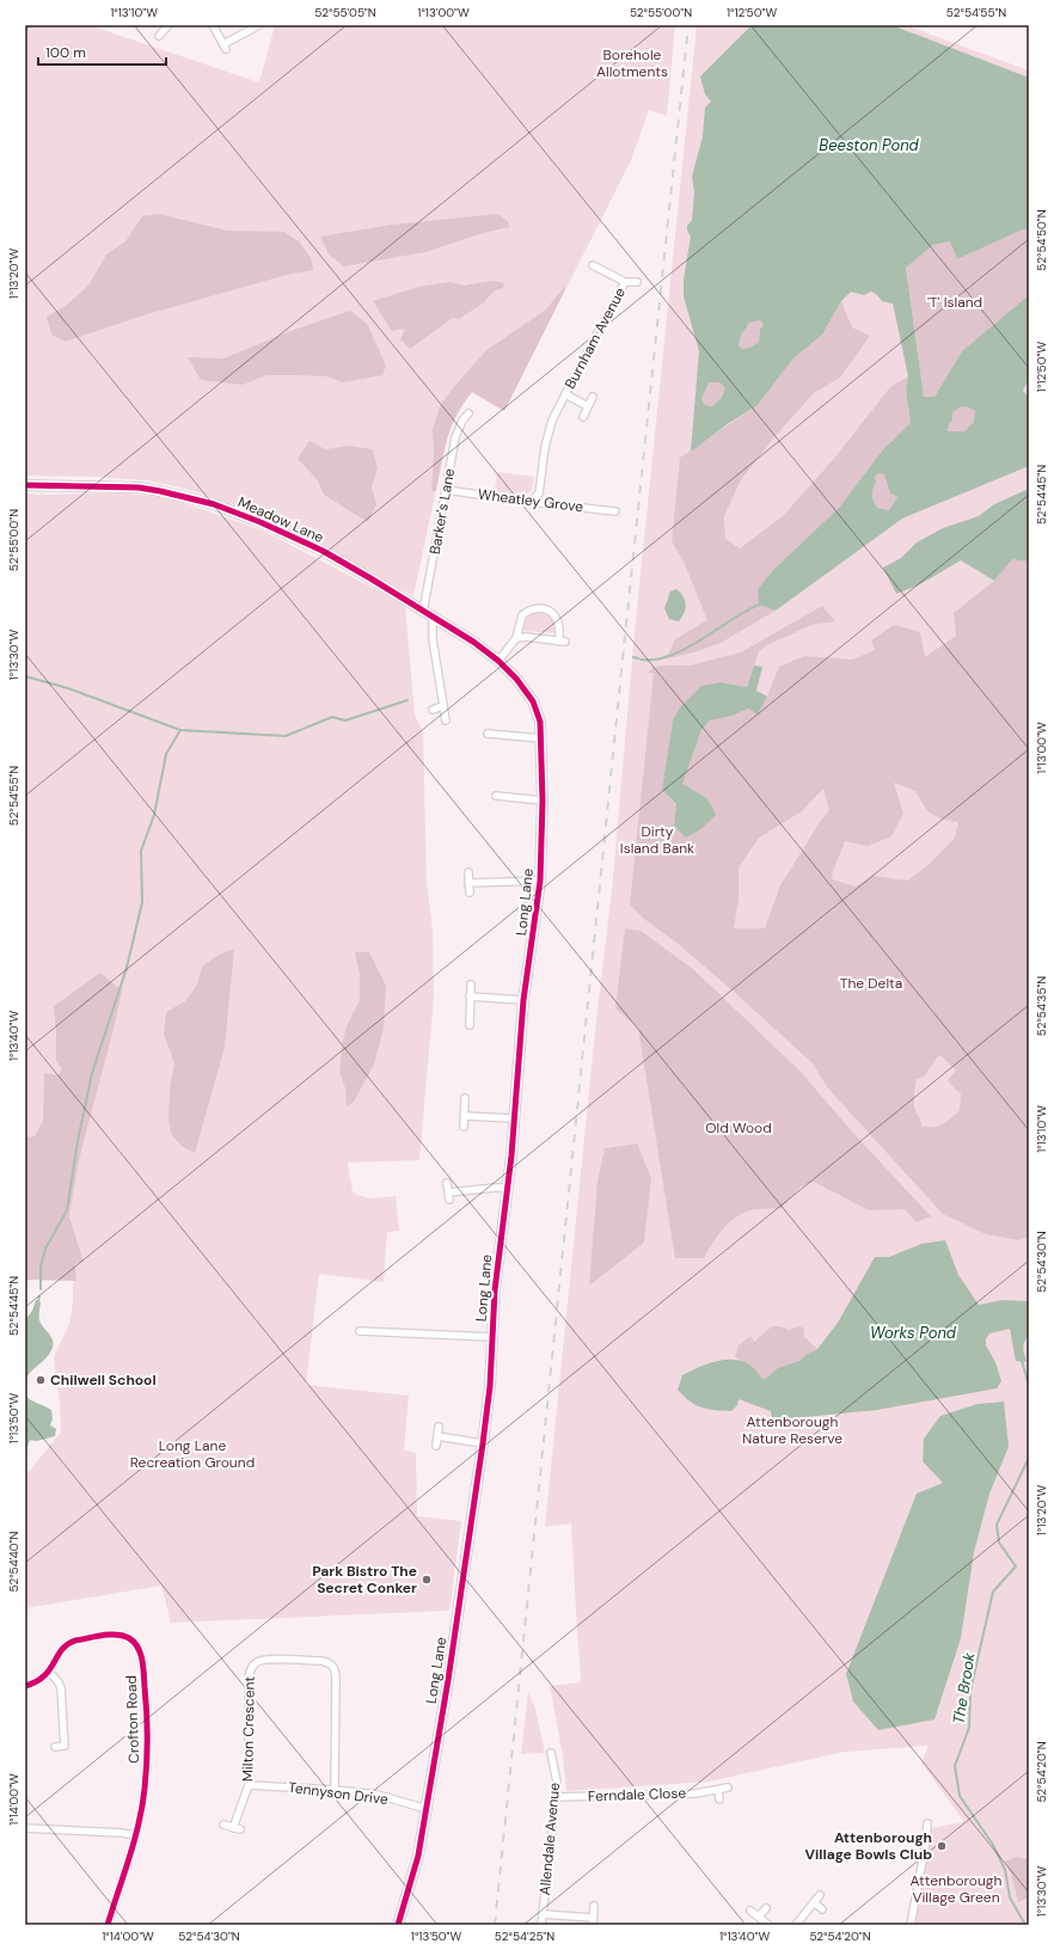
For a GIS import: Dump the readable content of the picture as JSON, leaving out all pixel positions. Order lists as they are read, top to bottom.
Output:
{
  "streets": {
    "street": [
      "Burnham Avenue",
      "Wheatley Grove",
      "Barker's Lane",
      "Meadow Lane",
      "Long Lane",
      "Crofton Road",
      "Milton Crescent",
      "Tennyson Drive",
      "Ferndale Close",
      "Allendale Avenue"
    ]
  },
  "crossings": [
    ["Burnham Avenue", "Wheatley Grove"],
    ["Wheatley Grove", "Barker's Lane"],
    ["Barker's Lane", "Meadow Lane"],
    ["Meadow Lane", "Long Lane"],
    ["Long Lane", "Tennyson Drive"],
    ["Milton Crescent", "Tennyson Drive"],
    ["Ferndale Close", "Allendale Avenue"]
  ],
  "water": ["Beeston Pond", "Works Pond", "The Brook"],
  "parks": [
    "Borehole Allotments",
    "'T' Island",
    "Dirty Island Bank",
    "The Delta",
    "Old Wood",
    "Attenborough Nature Reserve",
    "Long Lane Recreation Ground",
    "Attenborough Village Green"
  ],
  "places": ["Chilwell School", "Park Bistro The Secret Conker", "Attenborough Village Bowls Club"],
  "scale_bar": "100 m",
  "coordinates": [
    "1°13'10\"W",
    "52°55'05\"N",
    "1°13'00\"W",
    "52°55'00\"N",
    "1°12'50\"W",
    "52°54'55\"N",
    "52°54'50\"N",
    "1°13'20\"W",
    "52°54'45\"N",
    "1°13'30\"W",
    "52°54'35\"N",
    "1°13'40\"W",
    "52°54'30\"N",
    "1°13'50\"W",
    "52°54'40\"N",
    "52°54'20\"N",
    "1°14'00\"W",
    "52°54'25\"N"
  ]
}
